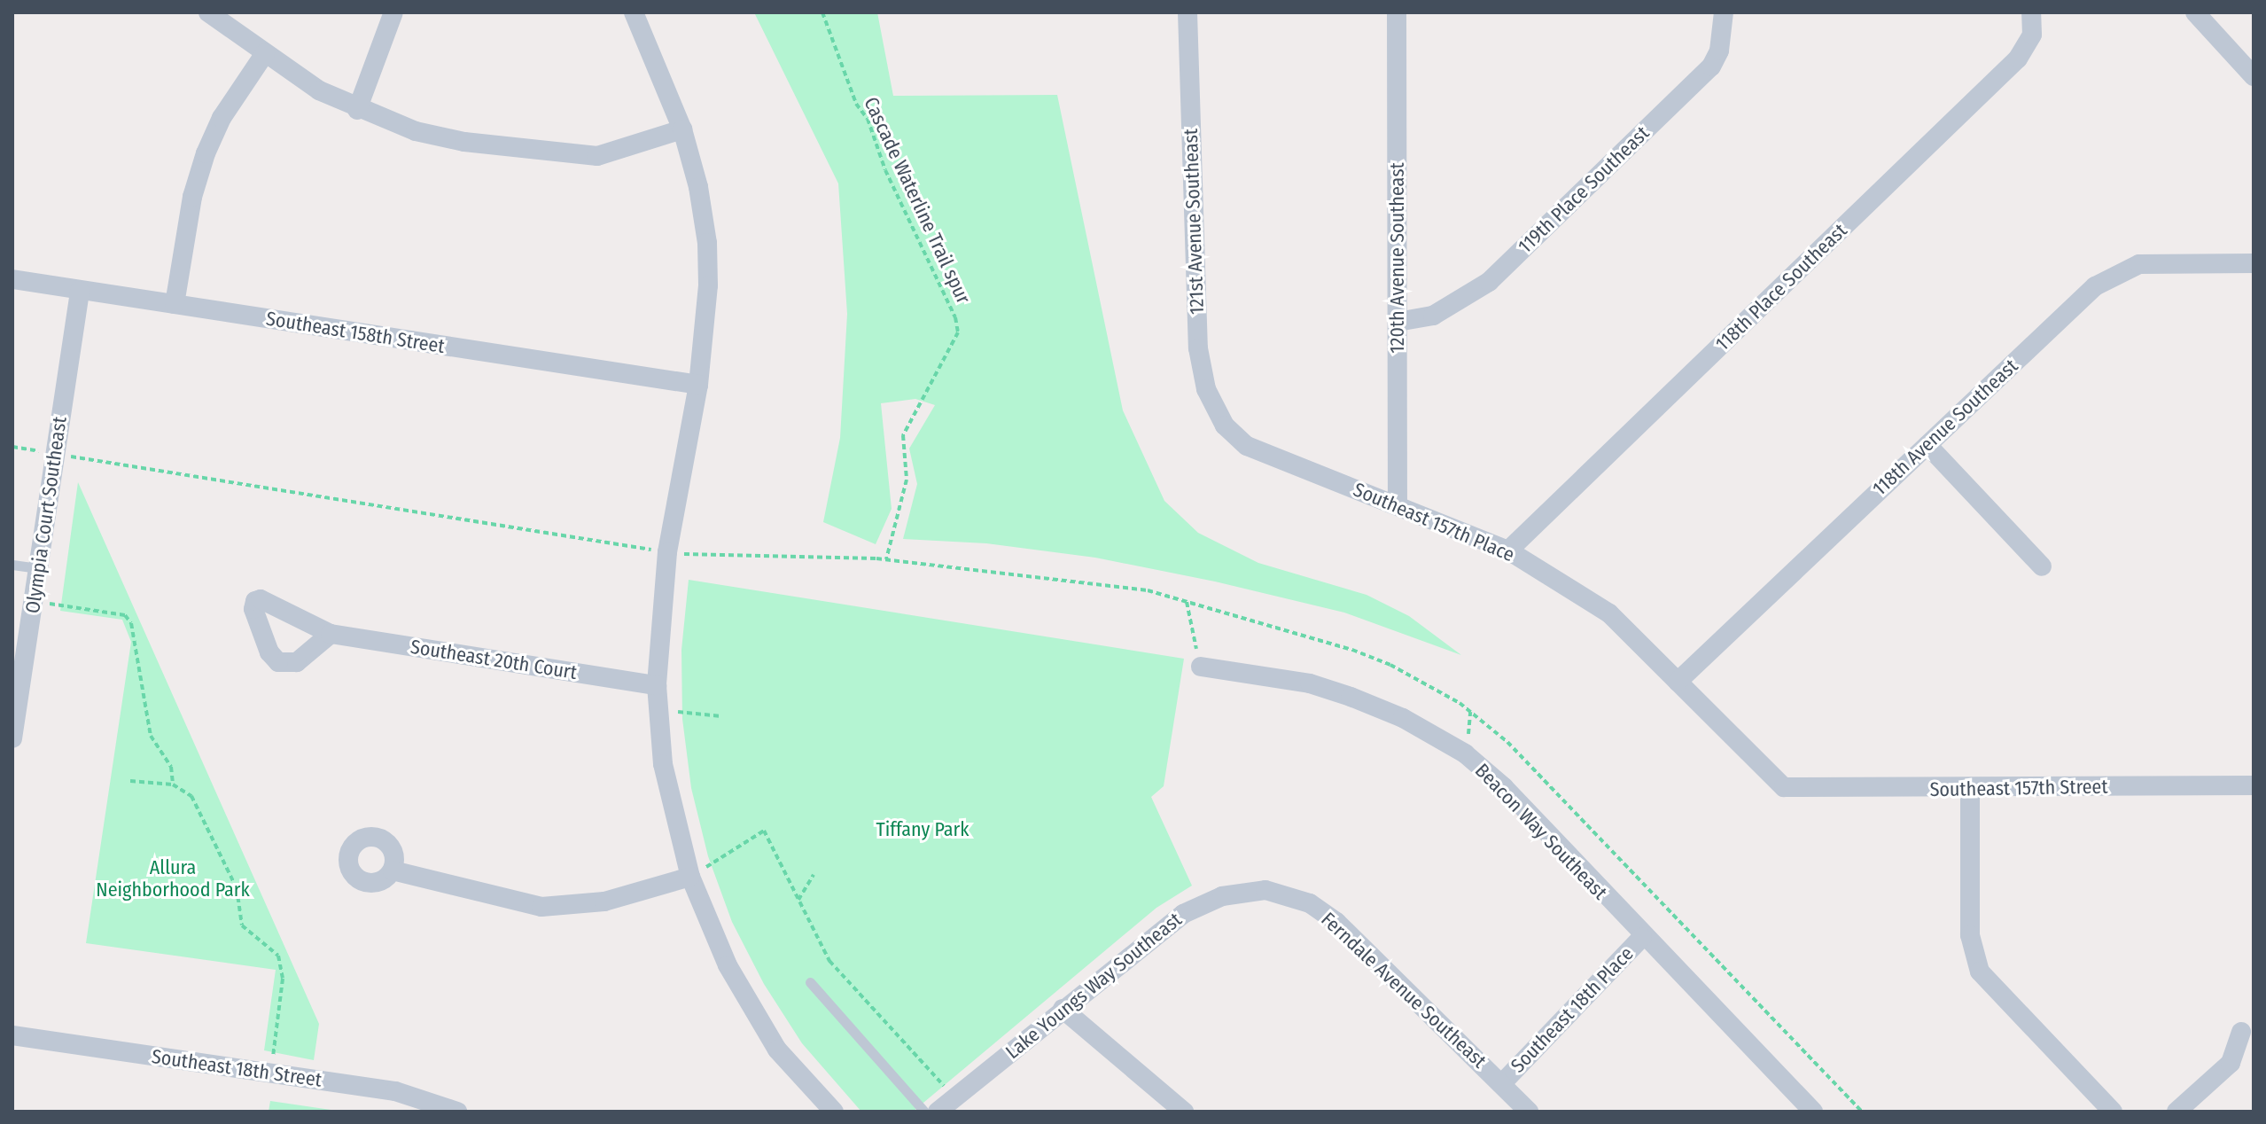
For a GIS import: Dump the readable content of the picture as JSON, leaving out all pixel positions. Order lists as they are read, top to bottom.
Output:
{
  "streets": {
    "street": [
      "119th Place Southeast",
      "121st Avenue Southeast",
      "120th Avenue Southeast",
      "118th Place Southeast",
      "Southeast 158th Street",
      "118th Avenue Southeast",
      "Olympia Court Southeast",
      "Southeast 157th Place",
      "Southeast 20th Court",
      "Southeast 157th Street",
      "Beacon Way Southeast",
      "Lake Youngs Way Southeast",
      "Ferndale Avenue Southeast",
      "Southeast 18th Place",
      "Southeast 18th Street"
    ],
    "path": ["Cascade Waterline Trail spur"]
  },
  "crossings": [
    ["119th Place Southeast", "120th Avenue Southeast"],
    ["121st Avenue Southeast", "Southeast 157th Place"],
    ["120th Avenue Southeast", "Southeast 157th Place"],
    ["118th Place Southeast", "Southeast 157th Place"],
    ["Southeast 158th Street", "Olympia Court Southeast"],
    ["118th Avenue Southeast", "Southeast 157th Place"],
    ["Southeast 157th Place", "Southeast 157th Street"],
    ["Beacon Way Southeast", "Southeast 18th Place"],
    ["Lake Youngs Way Southeast", "Ferndale Avenue Southeast"],
    ["Ferndale Avenue Southeast", "Southeast 18th Place"]
  ],
  "parks": ["Tiffany Park", "Allura Neighborhood Park"]
}
